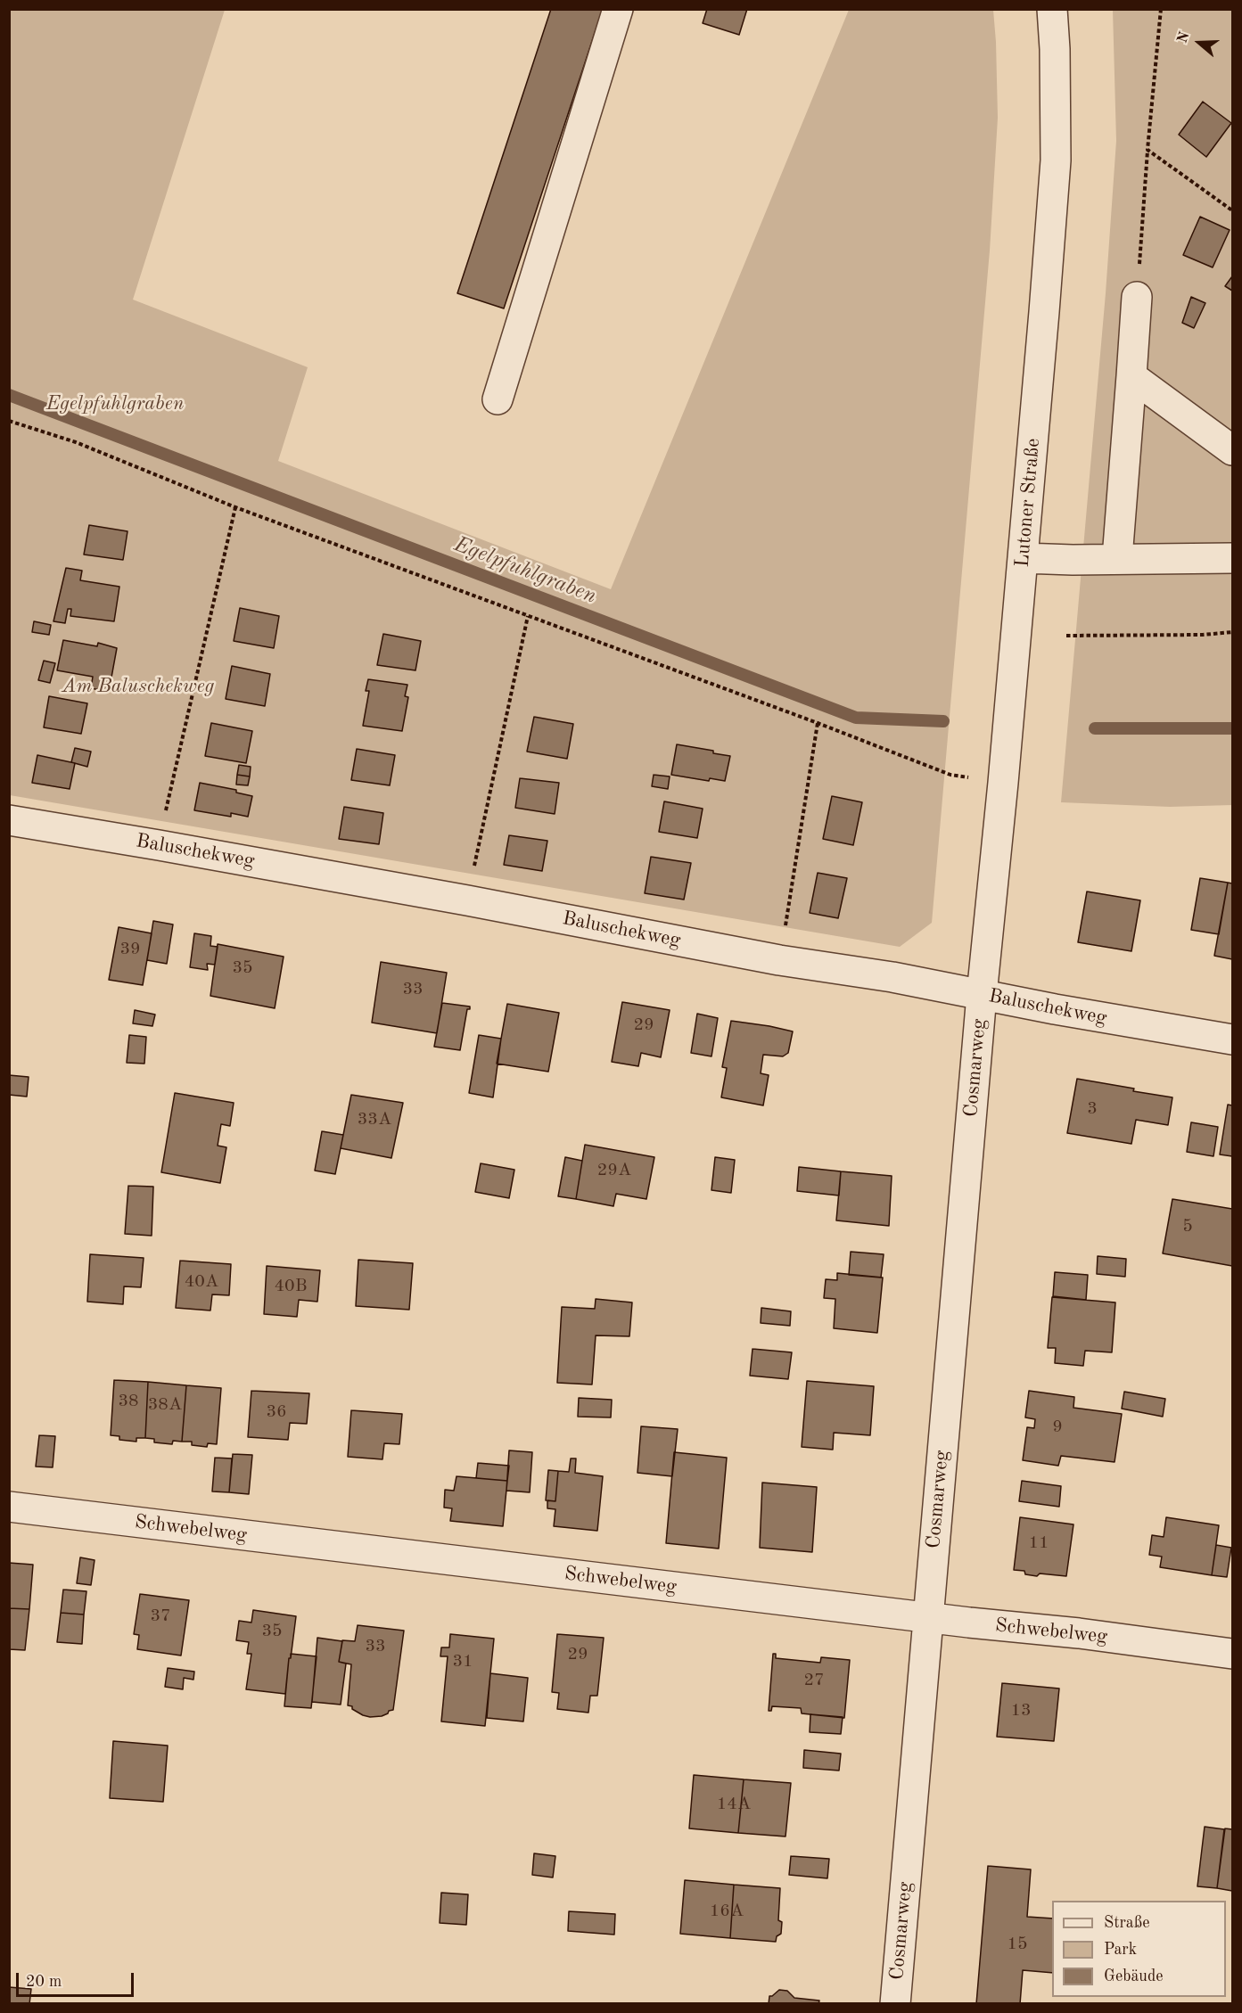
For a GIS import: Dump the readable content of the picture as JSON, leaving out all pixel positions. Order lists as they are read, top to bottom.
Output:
{
  "streets": {
    "street": [
      "Lutoner Straße",
      "Baluschekweg",
      "Cosmarweg",
      "Schwebelweg"
    ]
  },
  "crossings": [
    ["Lutoner Straße", "Baluschekweg"],
    ["Lutoner Straße", "Cosmarweg"],
    ["Baluschekweg", "Cosmarweg"],
    ["Cosmarweg", "Schwebelweg"]
  ],
  "water": ["Egelpfuhlgraben"],
  "parks": ["Egelpfuhlgraben", "Am Baluschekweg"],
  "house_numbers": [
    "39",
    "35",
    "33",
    "29",
    "3",
    "33A",
    "29A",
    "5",
    "40A",
    "40B",
    "38",
    "38A",
    "36",
    "9",
    "11",
    "37",
    "35",
    "33",
    "29",
    "31",
    "27",
    "13",
    "14A",
    "16A",
    "15"
  ],
  "legend": ["Straße", "Park", "Gebäude"],
  "scale_bar": "20 m",
  "north": "left"
}
